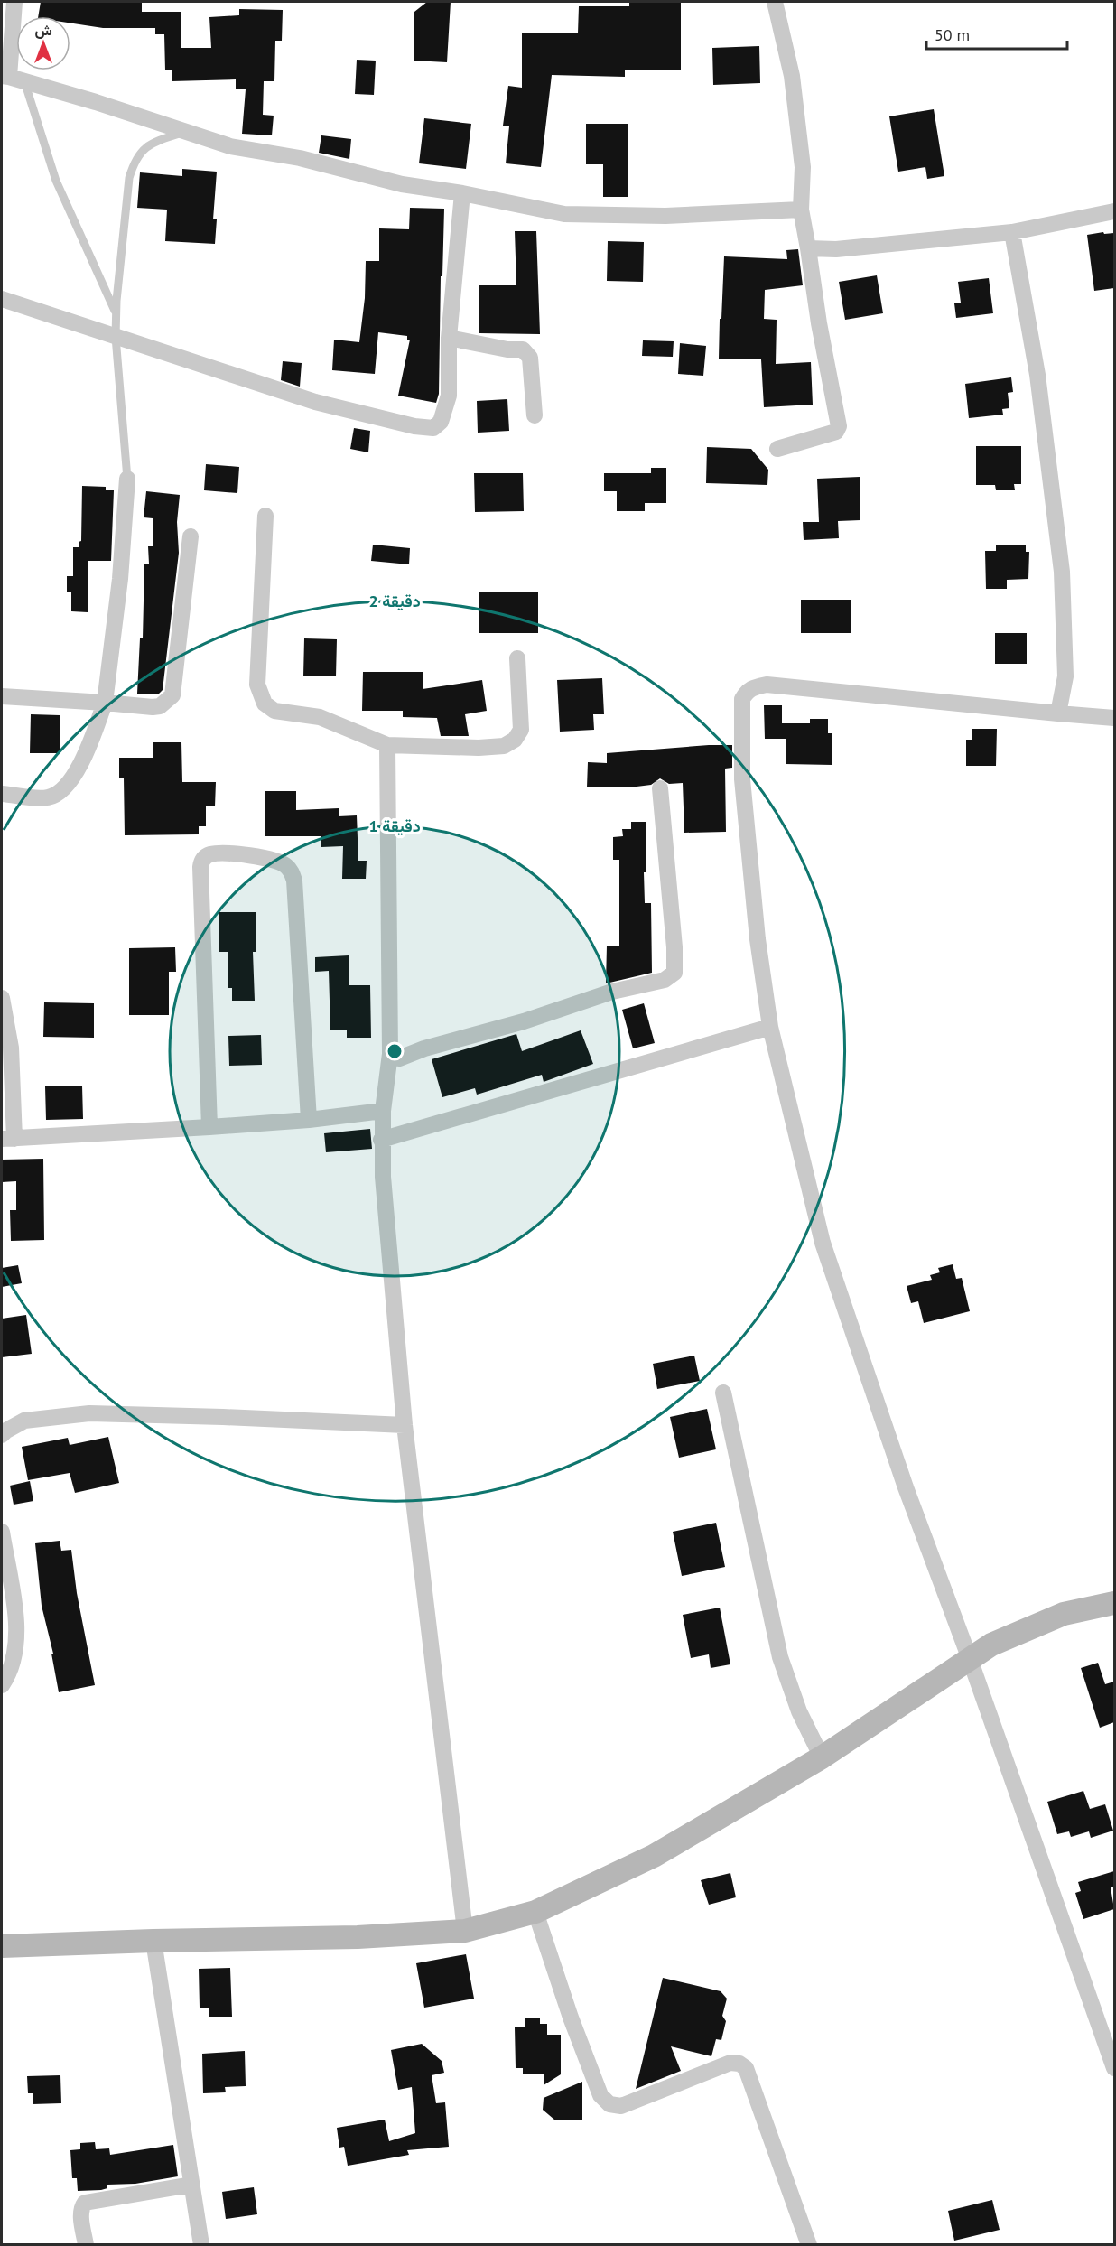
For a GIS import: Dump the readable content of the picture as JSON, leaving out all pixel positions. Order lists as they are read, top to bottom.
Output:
{
  "scale_bar": "50 m",
  "north": "top",
  "rings": ["2 دقيقة", "1 دقيقة"]
}
